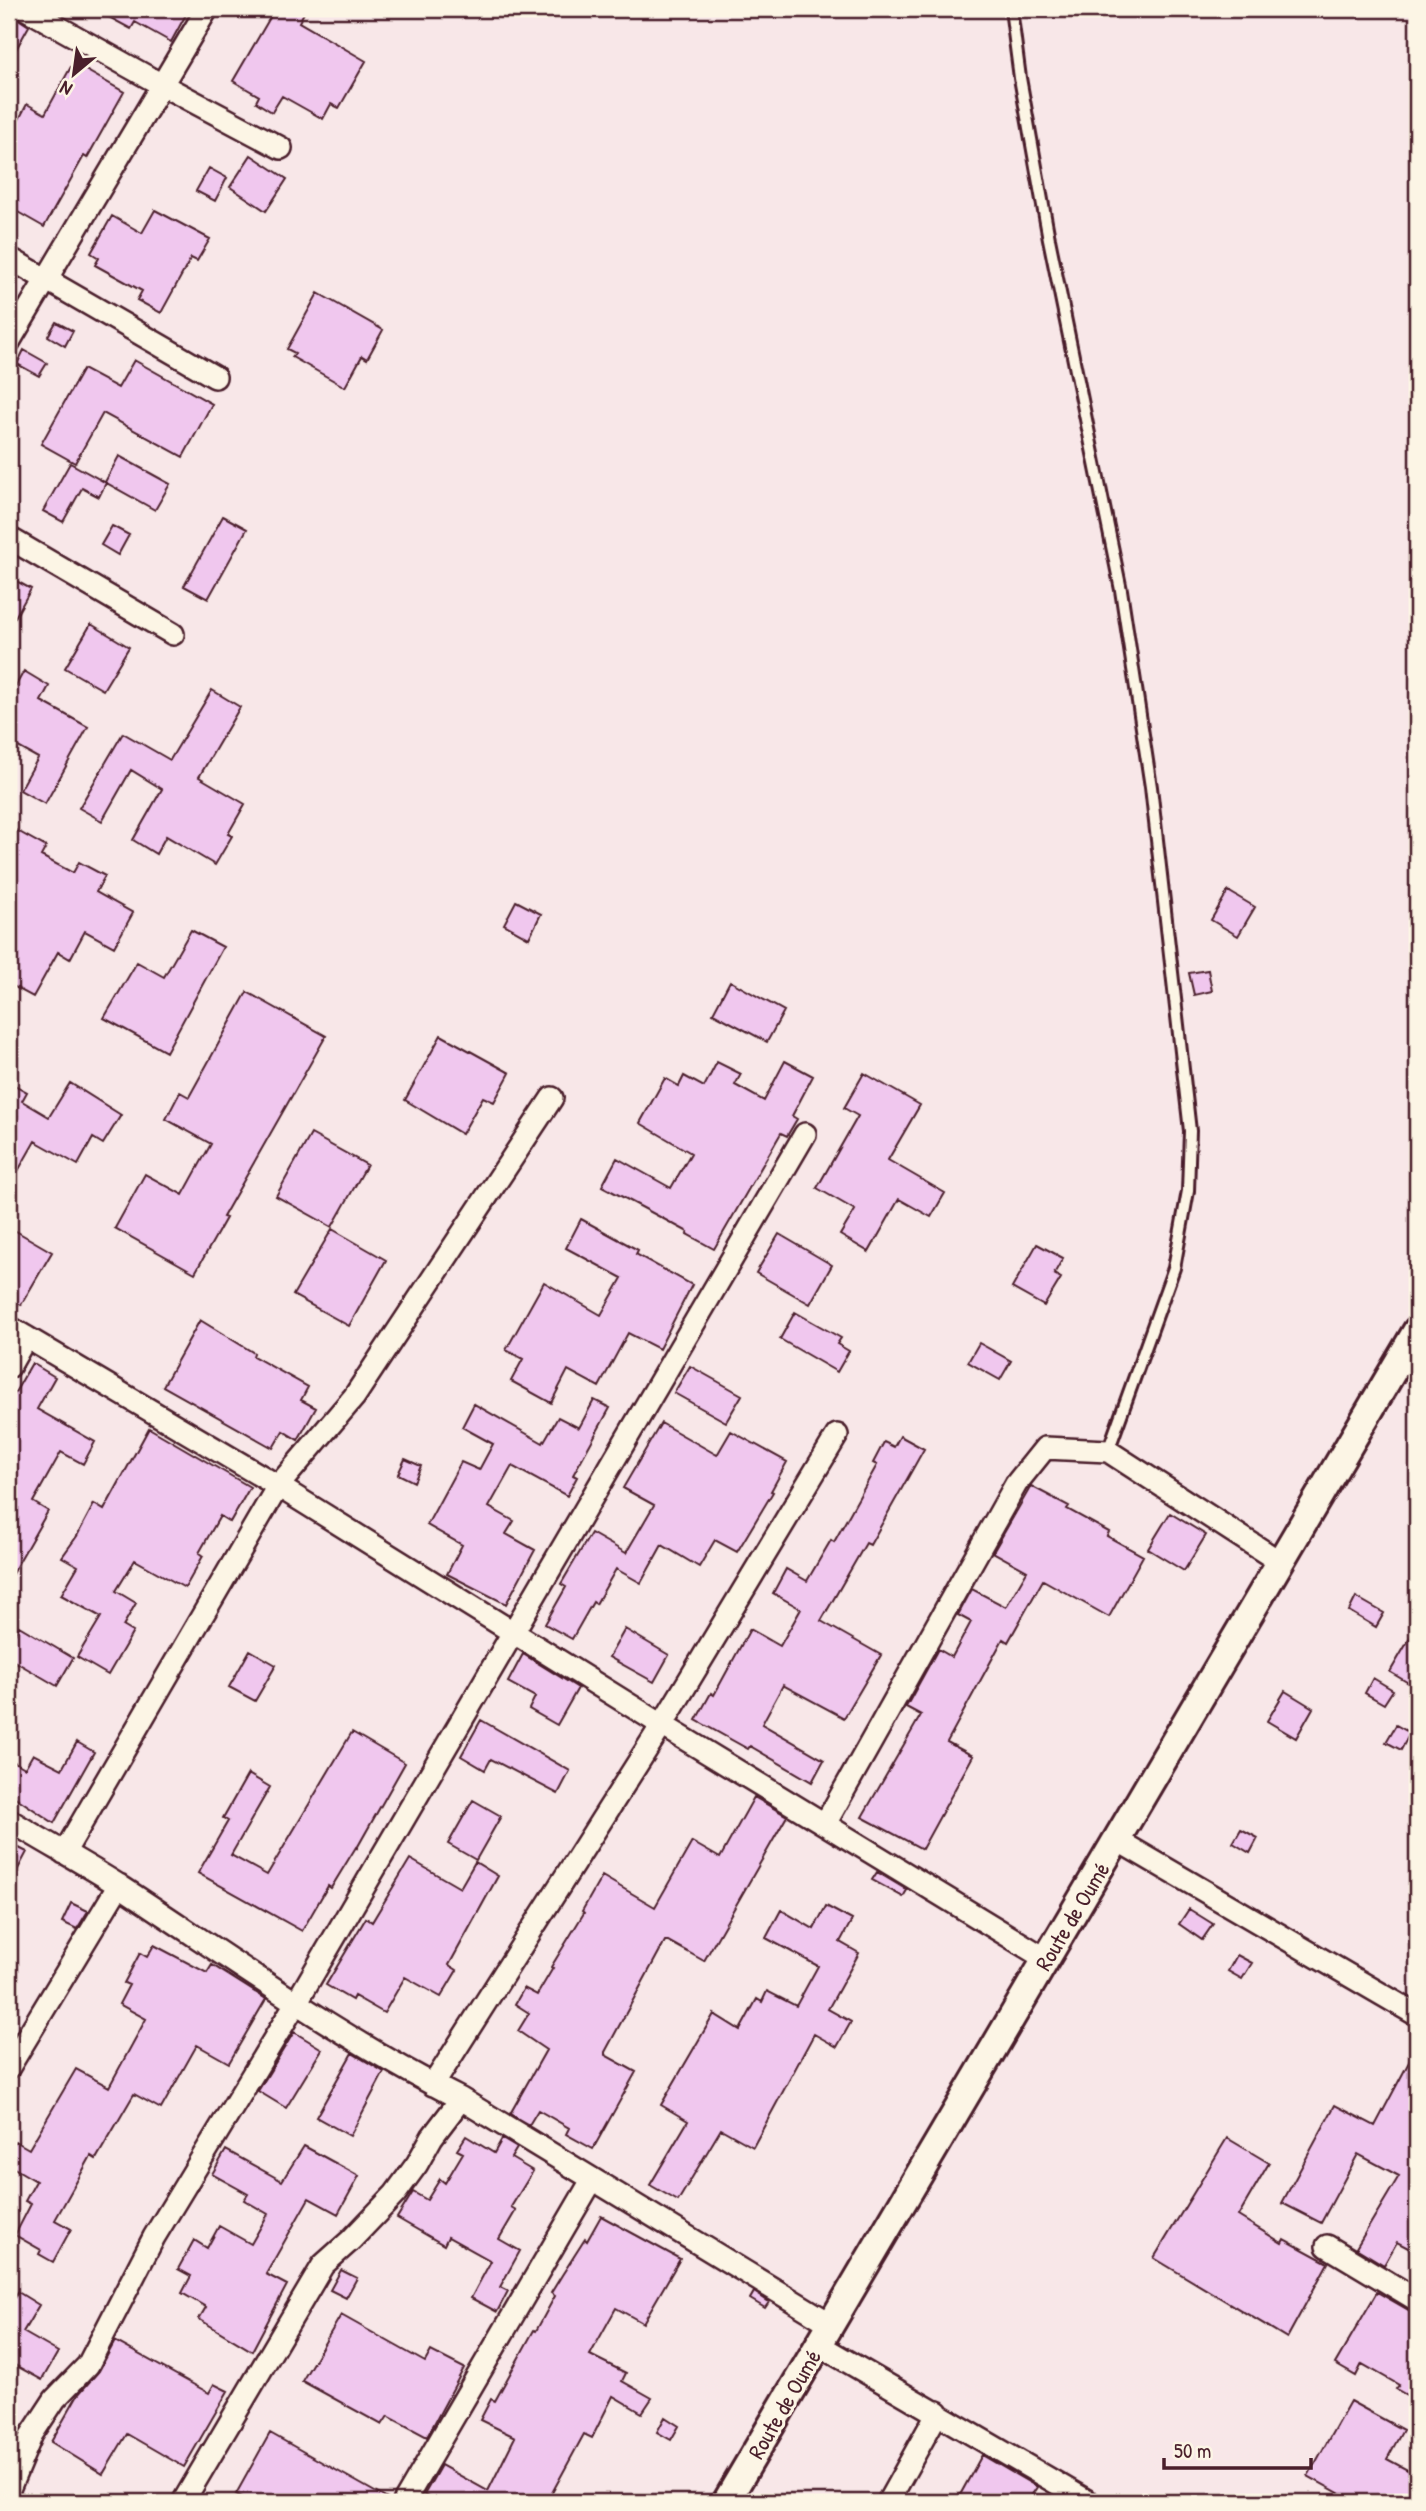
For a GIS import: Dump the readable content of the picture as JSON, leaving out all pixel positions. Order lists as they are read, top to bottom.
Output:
{
  "streets": {
    "street": ["Route de Oumé"]
  },
  "scale_bar": "50 m",
  "north": "bottom left"
}
